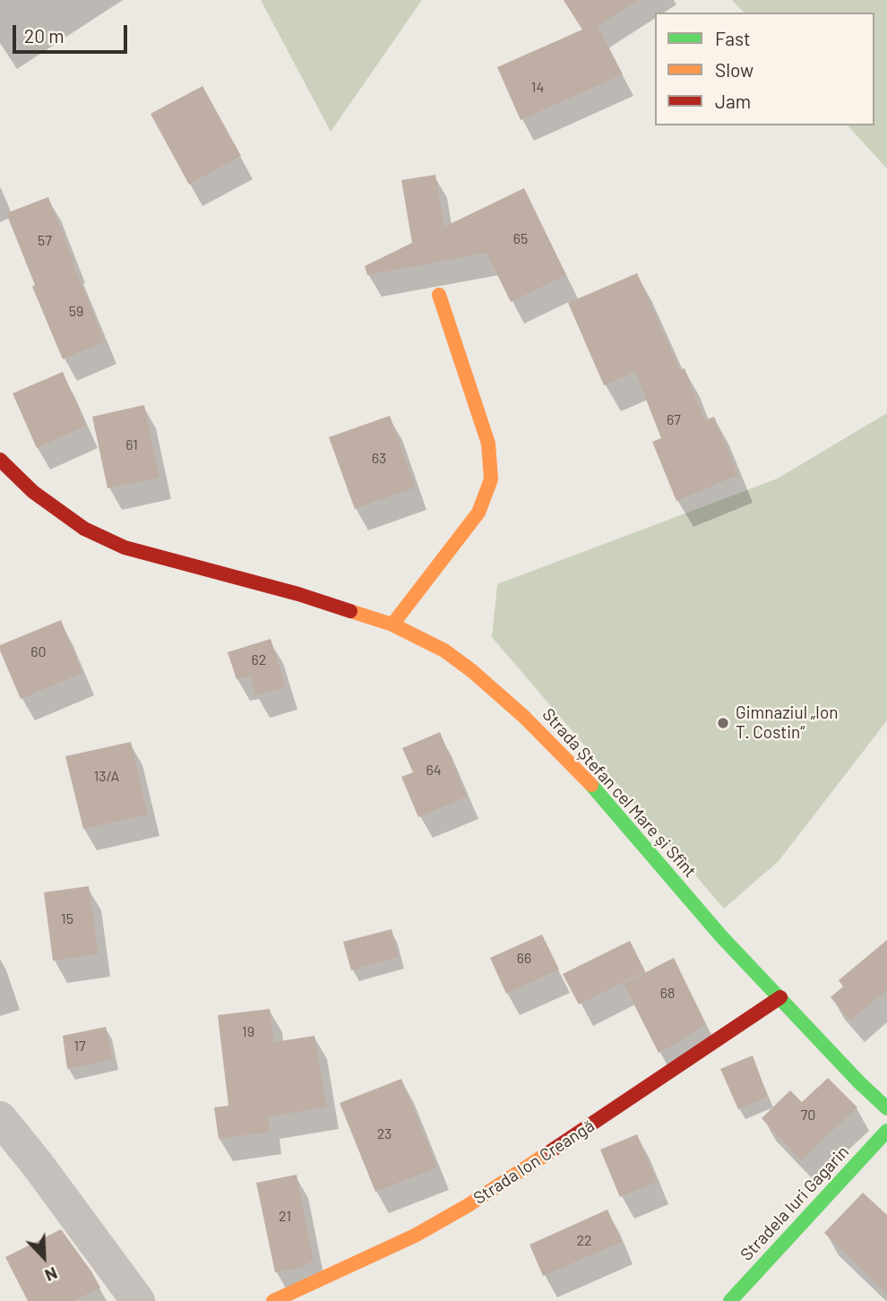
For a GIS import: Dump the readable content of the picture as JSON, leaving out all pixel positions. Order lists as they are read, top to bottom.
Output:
{
  "streets": {
    "street": ["Strada Ștefan cel Mare și Sfînt", "Strada Ion Creangă", "Stradela Iuri Gagarin"]
  },
  "crossings": [
    ["Strada Ștefan cel Mare și Sfînt", "Strada Ion Creangă"]
  ],
  "places": ["Gimnaziul „Ion T. Costin“"],
  "house_numbers": [
    "14",
    "65",
    "57",
    "59",
    "67",
    "61",
    "63",
    "60",
    "62",
    "64",
    "13/A",
    "15",
    "66",
    "68",
    "19",
    "17",
    "70",
    "23",
    "21",
    "22"
  ],
  "legend": ["Fast", "Slow", "Jam"],
  "scale_bar": "20 m",
  "north": "bottom right"
}
